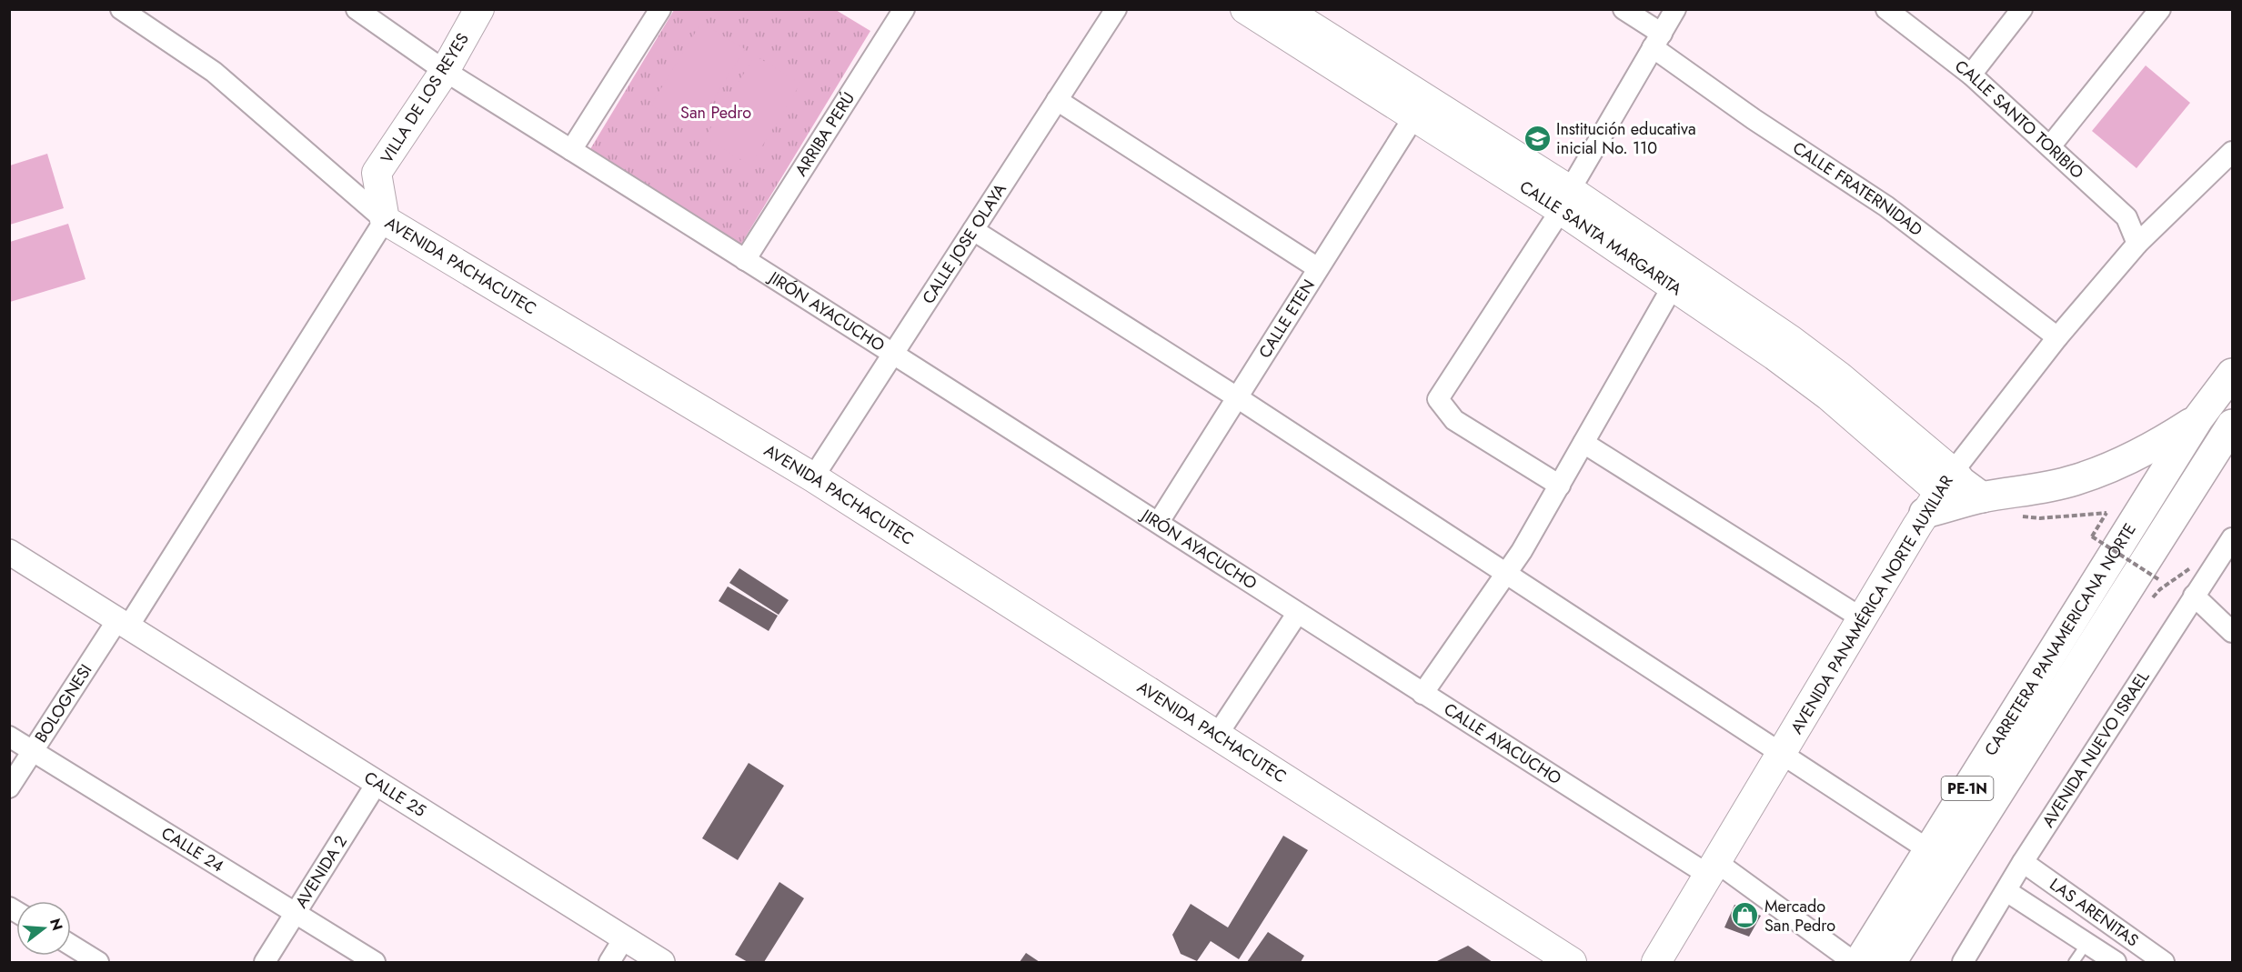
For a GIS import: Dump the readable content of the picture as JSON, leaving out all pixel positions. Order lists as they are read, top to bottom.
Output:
{
  "streets": {
    "highway": ["CARRETERA PANAMERICANA NORTE", "PE-1N"],
    "main road": [
      "VILLA DE LOS REYES",
      "CALLE SANTA MARGARITA",
      "AVENIDA PACHACUTEC",
      "AVENIDA PANAMÉRICA NORTE AUXILIAR"
    ],
    "street": [
      "CALLE SANTO TORIBIO",
      "ARRIBA PERÚ",
      "CALLE FRATERNIDAD",
      "CALLE JOSE OLAYA",
      "JIRÓN AYACUCHO",
      "CALLE ETEN",
      "BOLOGNESI",
      "CALLE AYACUCHO",
      "AVENIDA NUEVO ISRAEL",
      "CALLE 25",
      "CALLE 24",
      "AVENIDA 2",
      "LAS ARENITAS"
    ]
  },
  "crossings": [
    ["VILLA DE LOS REYES", "AVENIDA PACHACUTEC"],
    ["VILLA DE LOS REYES", "JIRÓN AYACUCHO"],
    ["VILLA DE LOS REYES", "BOLOGNESI"],
    ["CALLE SANTO TORIBIO", "AVENIDA PANAMÉRICA NORTE AUXILIAR"],
    ["ARRIBA PERÚ", "JIRÓN AYACUCHO"],
    ["CALLE FRATERNIDAD", "AVENIDA PANAMÉRICA NORTE AUXILIAR"],
    ["CALLE SANTA MARGARITA", "CALLE ETEN"],
    ["CALLE SANTA MARGARITA", "AVENIDA PANAMÉRICA NORTE AUXILIAR"],
    ["CALLE JOSE OLAYA", "AVENIDA PACHACUTEC"],
    ["CALLE JOSE OLAYA", "JIRÓN AYACUCHO"],
    ["AVENIDA PACHACUTEC", "BOLOGNESI"],
    ["JIRÓN AYACUCHO", "CALLE ETEN"],
    ["JIRÓN AYACUCHO", "CALLE AYACUCHO"],
    ["AVENIDA PANAMÉRICA NORTE AUXILIAR", "CALLE AYACUCHO"],
    ["BOLOGNESI", "CALLE 25"],
    ["BOLOGNESI", "CALLE 24"],
    ["AVENIDA NUEVO ISRAEL", "LAS ARENITAS"],
    ["CALLE 25", "AVENIDA 2"],
    ["CALLE 24", "AVENIDA 2"]
  ],
  "parks": ["San Pedro"],
  "places": {
    "school or university": ["Institución educativa inicial No. 110"],
    "shop": ["Mercado San Pedro"]
  },
  "north": "right"
}
